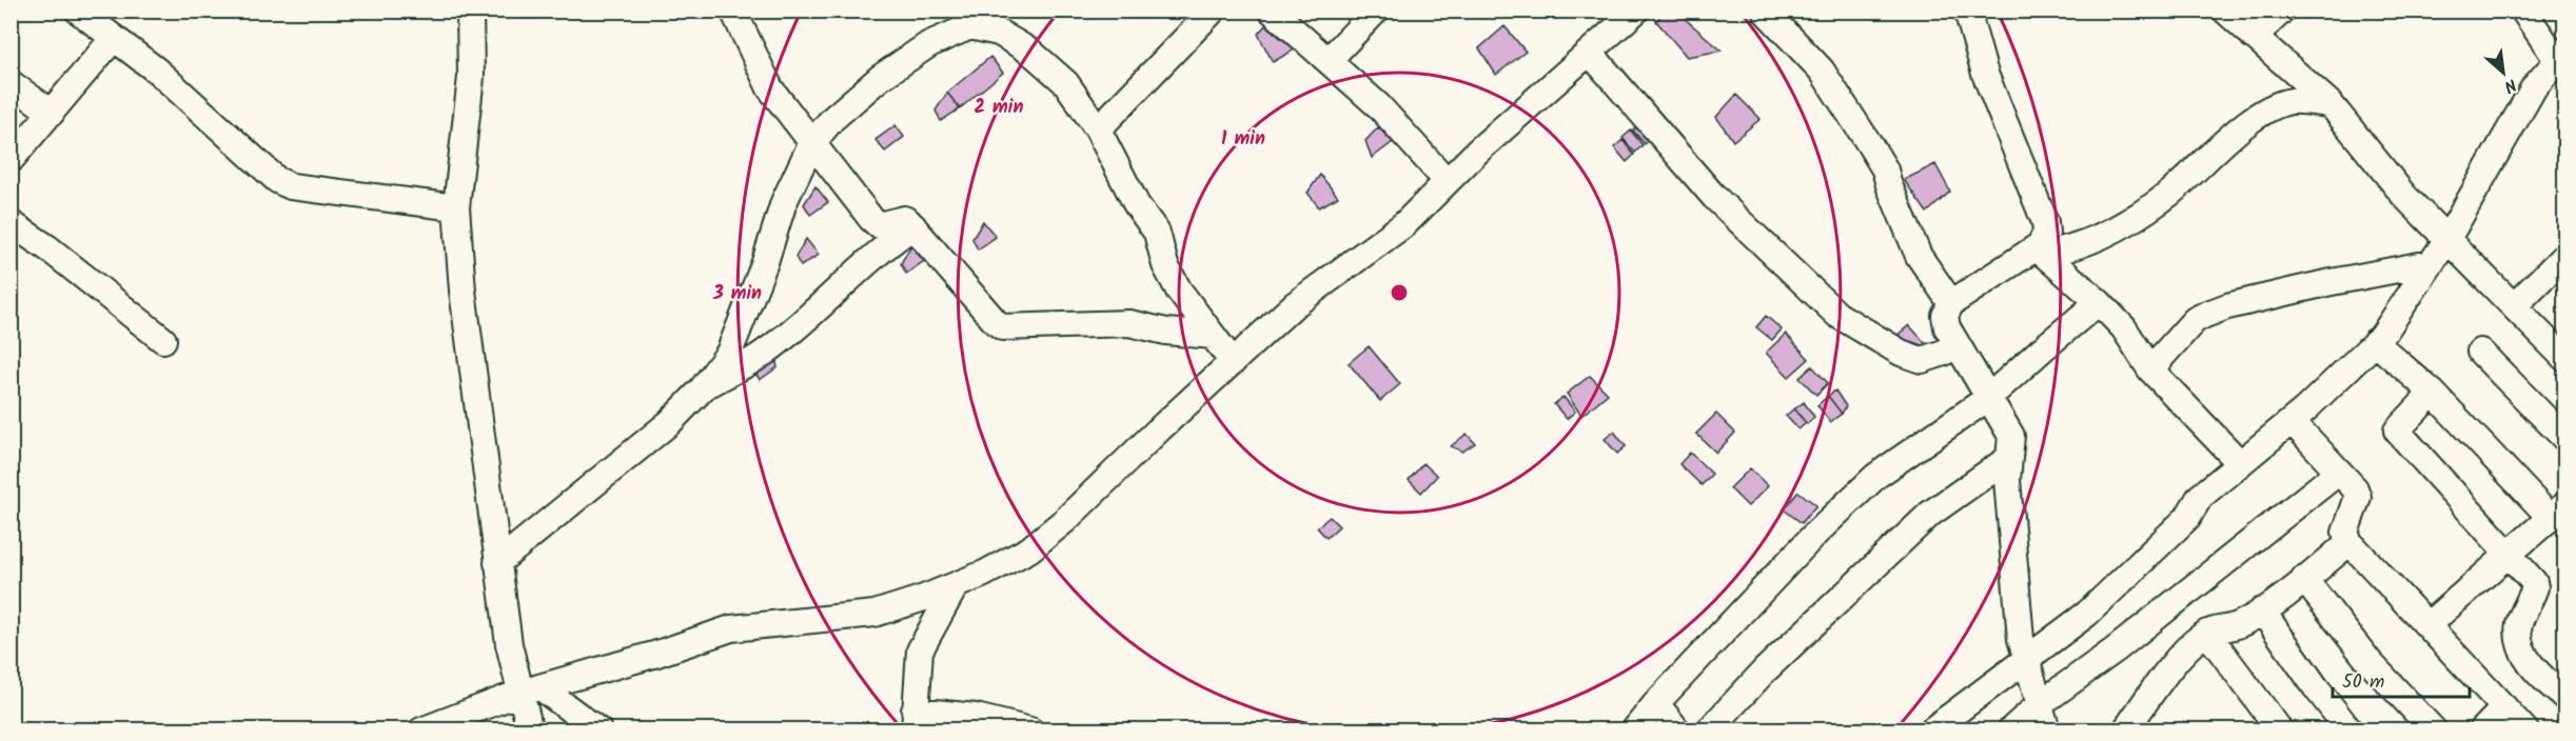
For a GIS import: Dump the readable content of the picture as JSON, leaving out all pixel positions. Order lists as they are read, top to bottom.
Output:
{
  "scale_bar": "50 m",
  "north": "bottom right",
  "rings": ["2 min", "1 min", "3 min"]
}
